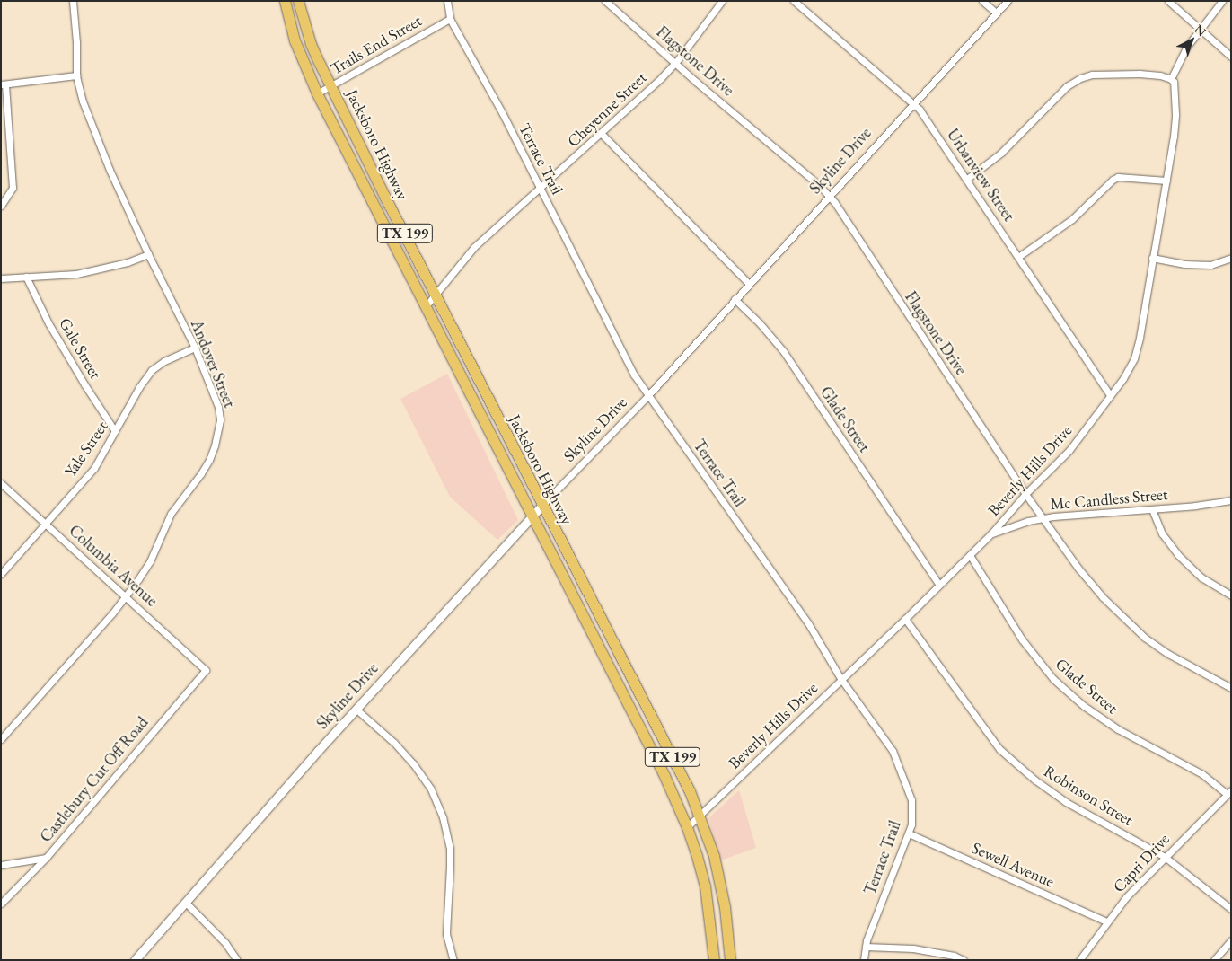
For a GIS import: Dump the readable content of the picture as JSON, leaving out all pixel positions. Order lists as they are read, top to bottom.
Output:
{
  "streets": {
    "main road": ["Jacksboro Highway", "TX 199"],
    "street": [
      "Trails End Street",
      "Flagstone Drive",
      "Cheyenne Street",
      "Terrace Trail",
      "Skyline Drive",
      "Urbanview Street",
      "Gale Street",
      "Andover Street",
      "Glade Street",
      "Yale Street",
      "Beverly Hills Drive",
      "Mc Candless Street",
      "Columbia Avenue",
      "Castlebury Cut Off Road",
      "Robinson Street",
      "Capri Drive",
      "Sewell Avenue"
    ]
  },
  "crossings": [
    ["Trails End Street", "Jacksboro Highway"],
    ["Trails End Street", "Terrace Trail"],
    ["Flagstone Drive", "Cheyenne Street"],
    ["Flagstone Drive", "Skyline Drive"],
    ["Flagstone Drive", "Beverly Hills Drive"],
    ["Flagstone Drive", "Mc Candless Street"],
    ["Cheyenne Street", "Jacksboro Highway"],
    ["Cheyenne Street", "Terrace Trail"],
    ["Jacksboro Highway", "Skyline Drive"],
    ["Jacksboro Highway", "Beverly Hills Drive"],
    ["Terrace Trail", "Skyline Drive"],
    ["Terrace Trail", "Beverly Hills Drive"],
    ["Terrace Trail", "Sewell Avenue"],
    ["Skyline Drive", "Urbanview Street"],
    ["Skyline Drive", "Glade Street"],
    ["Urbanview Street", "Beverly Hills Drive"],
    ["Gale Street", "Yale Street"],
    ["Andover Street", "Yale Street"],
    ["Andover Street", "Columbia Avenue"],
    ["Glade Street", "Beverly Hills Drive"],
    ["Glade Street", "Capri Drive"],
    ["Yale Street", "Columbia Avenue"],
    ["Beverly Hills Drive", "Mc Candless Street"],
    ["Beverly Hills Drive", "Robinson Street"],
    ["Columbia Avenue", "Castlebury Cut Off Road"],
    ["Robinson Street", "Capri Drive"],
    ["Capri Drive", "Sewell Avenue"]
  ],
  "north": "top right"
}
